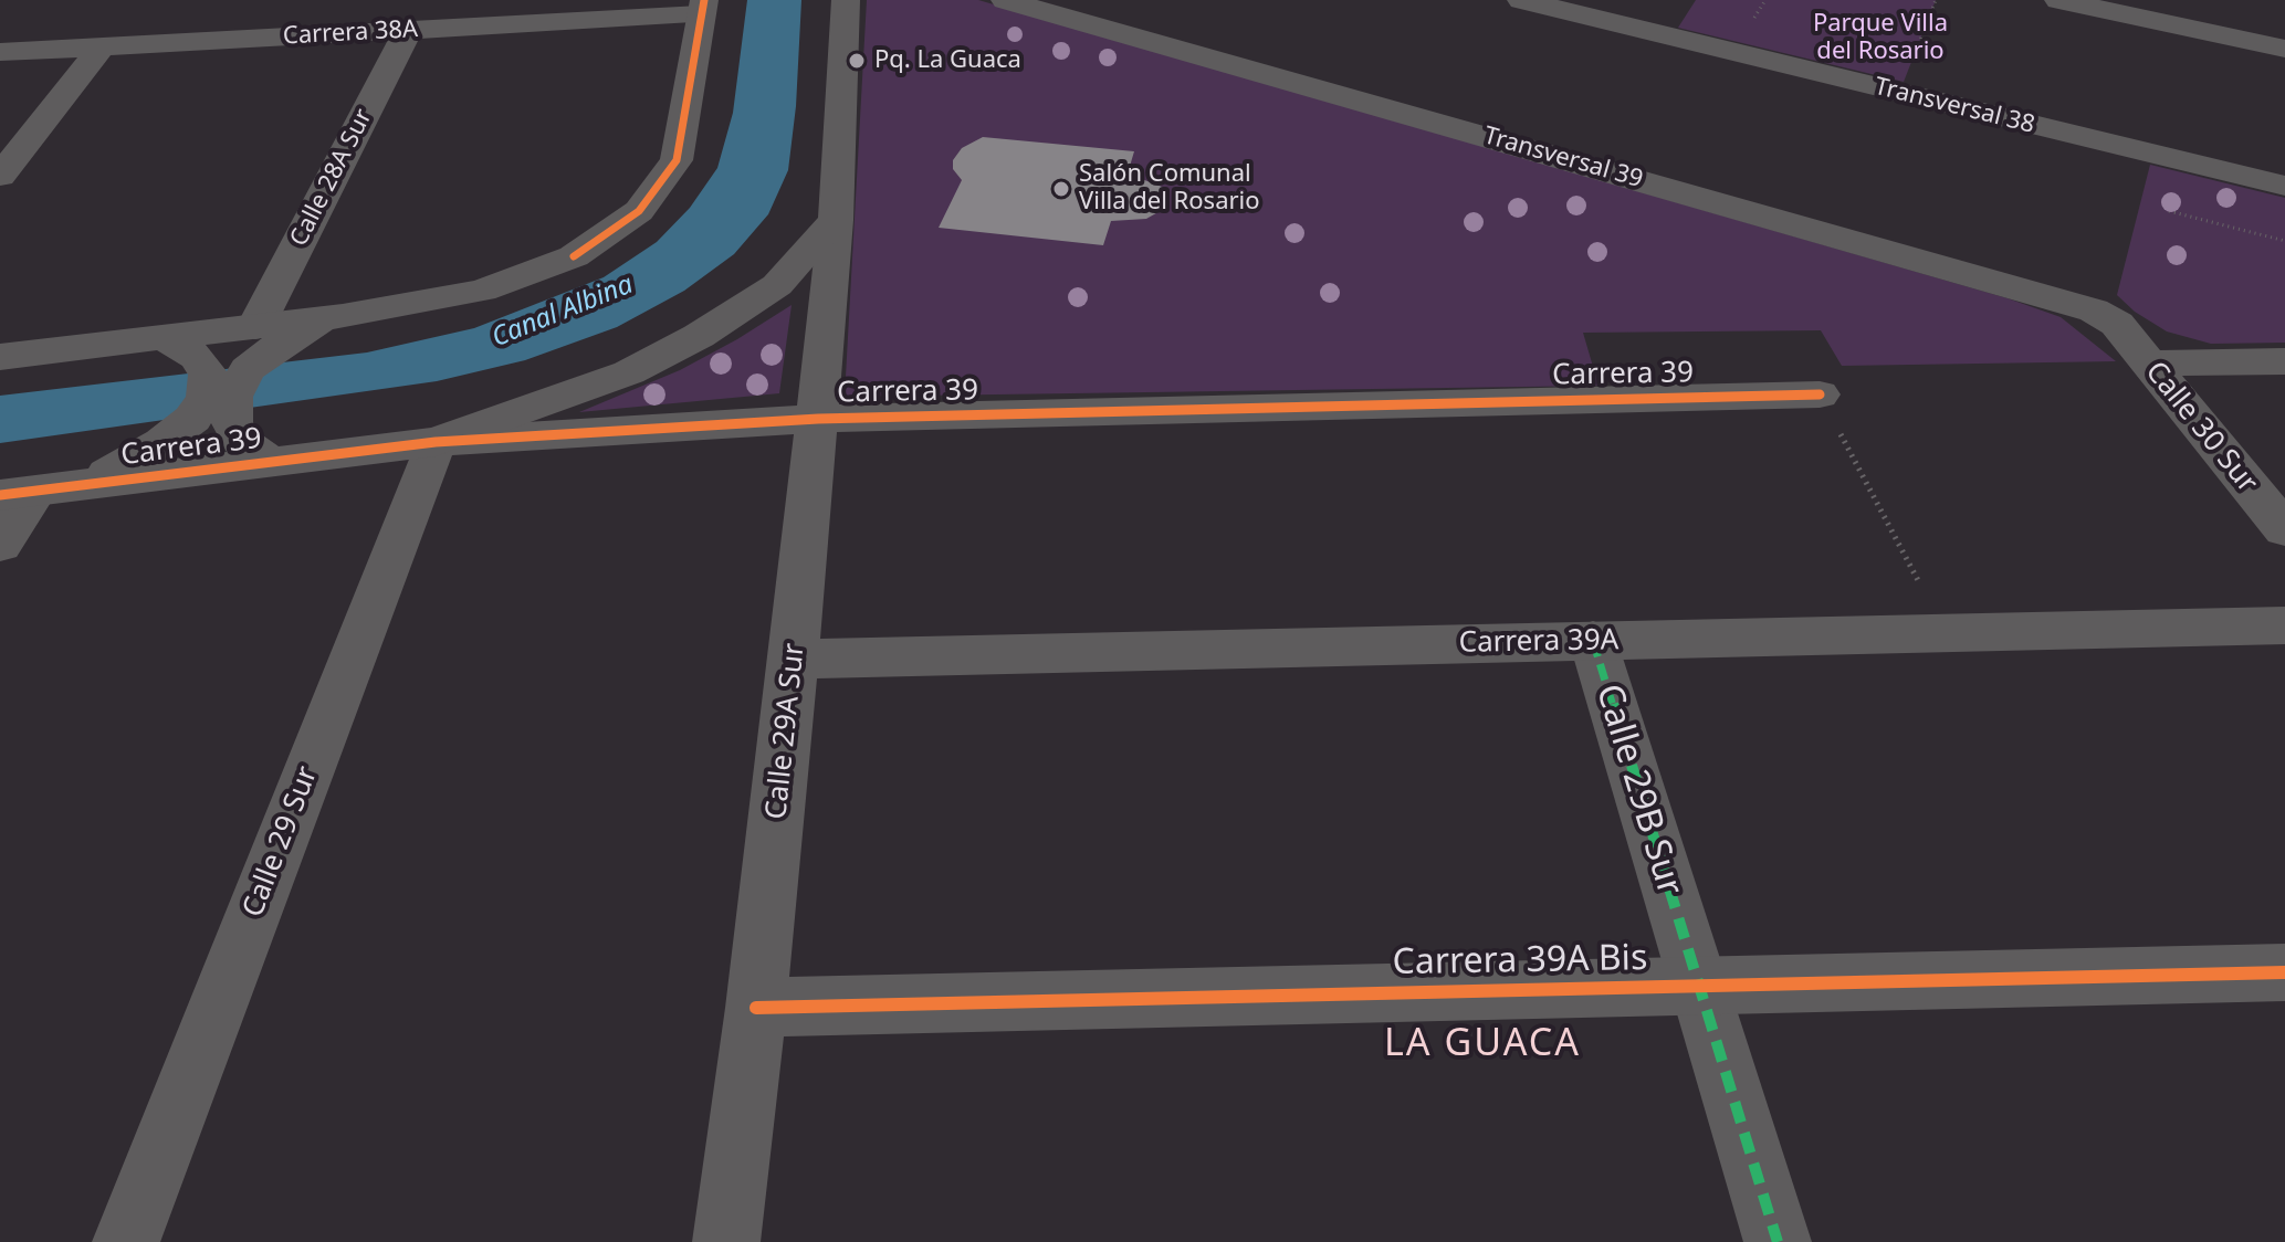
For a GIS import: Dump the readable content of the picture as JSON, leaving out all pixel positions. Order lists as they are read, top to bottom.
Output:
{
  "streets": {
    "street": [
      "Carrera 38A",
      "Transversal 38",
      "Transversal 39",
      "Calle 28A Sur",
      "Carrera 39",
      "Calle 30 Sur",
      "Carrera 39A",
      "Calle 29A Sur",
      "Calle 29B Sur",
      "Calle 29 Sur",
      "Carrera 39A Bis"
    ]
  },
  "crossings": [
    ["Carrera 38A", "Calle 28A Sur"],
    ["Transversal 39", "Calle 30 Sur"],
    ["Carrera 39", "Calle 29A Sur"],
    ["Carrera 39", "Calle 29 Sur"],
    ["Carrera 39A", "Calle 29A Sur"],
    ["Carrera 39A", "Calle 29B Sur"],
    ["Calle 29A Sur", "Carrera 39A Bis"],
    ["Calle 29B Sur", "Carrera 39A Bis"]
  ],
  "districts": ["LA GUACA"],
  "water": ["Canal Albina"],
  "parks": ["Parque Villa del Rosario"],
  "places": ["Pq. La Guaca", "Salón Comunal Villa del Rosario"]
}
